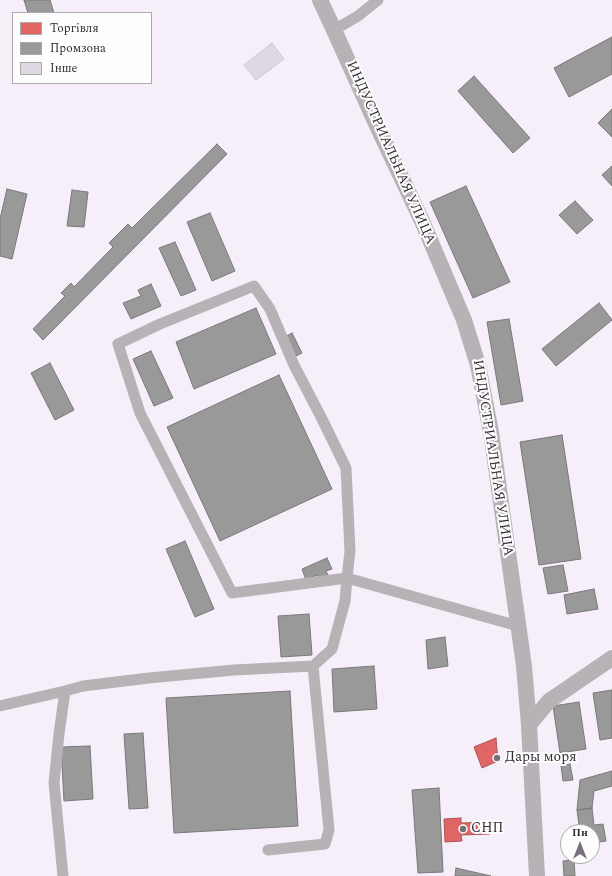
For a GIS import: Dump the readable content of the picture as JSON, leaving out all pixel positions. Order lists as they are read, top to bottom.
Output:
{
  "streets": {
    "main road": ["ИНДУСТРИАЛЬНАЯ УЛИЦА"]
  },
  "places": ["Дары моря", "СНП"],
  "legend": ["Торгівля", "Промзона", "Інше"],
  "north": "top"
}
